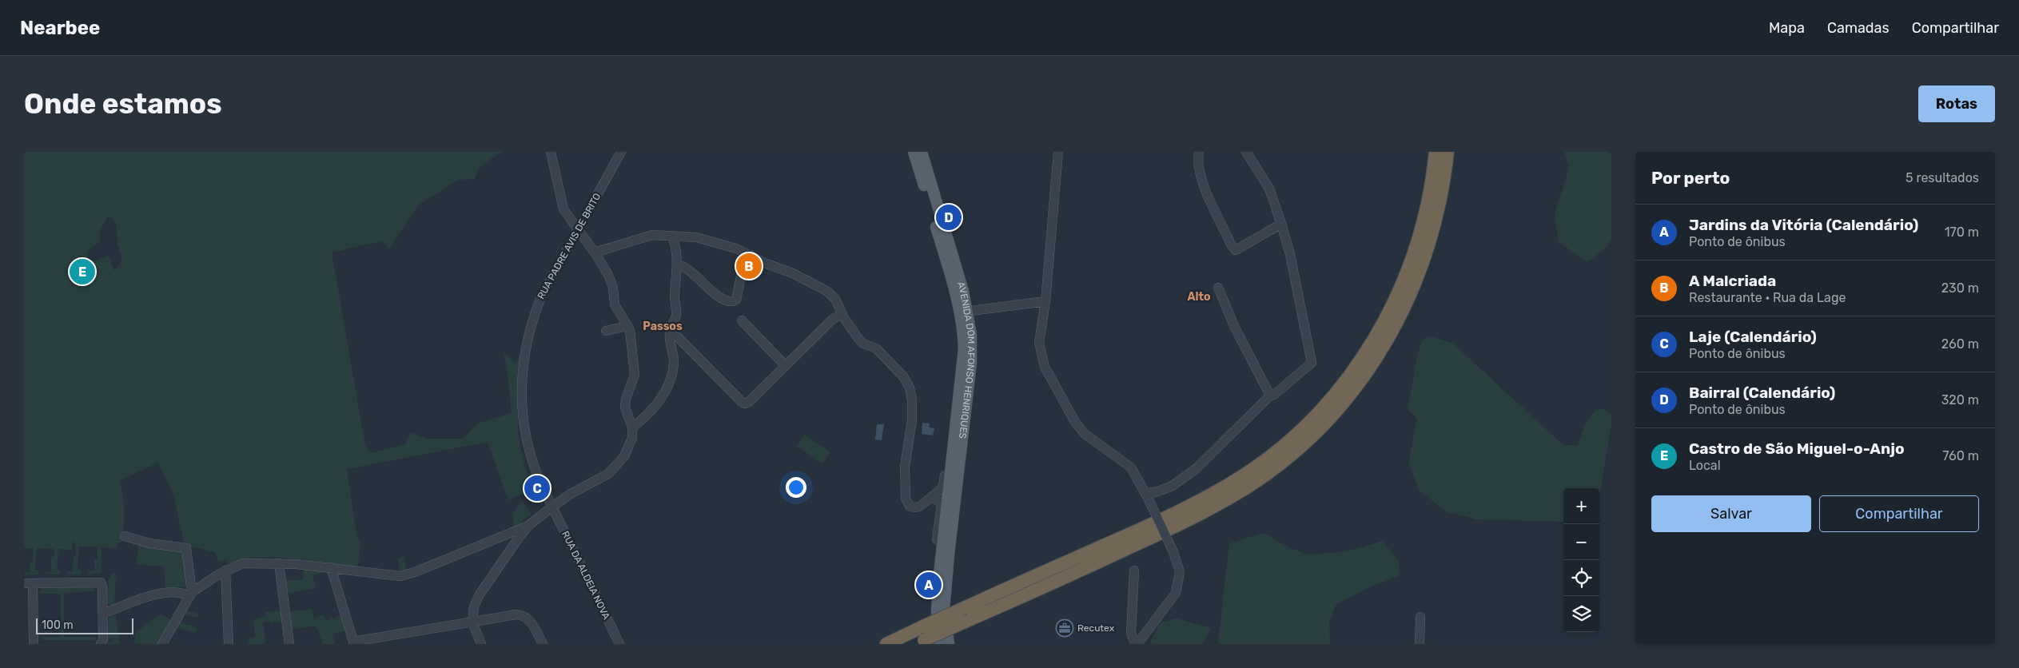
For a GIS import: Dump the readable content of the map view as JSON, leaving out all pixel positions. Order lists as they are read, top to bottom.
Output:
{
  "streets": {
    "main road": ["AVENIDA DOM AFONSO HENRIQUES"],
    "street": ["RUA PADRE AVIS DE BRITO", "RUA DA ALDEIA NOVA"]
  },
  "crossings": [
    ["RUA PADRE AVIS DE BRITO", "RUA DA ALDEIA NOVA"]
  ],
  "districts": ["Alto", "Passos"],
  "places": {
    "office": ["Recutex"]
  },
  "scale_bar": "100 m",
  "page": {
    "header": "Nearbee",
    "nav": ["Mapa", "Camadas", "Compartilhar"],
    "buttons": [
      "Rotas",
      ["Salvar", "Compartilhar"]
    ],
    "title": "Onde estamos",
    "heading": ["Por perto", "5 resultados"],
    "pins": [
      "D",
      "B",
      "E",
      "C",
      "A"
    ],
    "list": [
      {
        "mark": "A",
        "name": "Jardins da Vitória (Calendário)",
        "note": "Ponto de ônibus",
        "value": "170 m"
      },
      {
        "mark": "B",
        "name": "A Malcriada",
        "note": "Restaurante · Rua da Lage",
        "value": "230 m"
      },
      {
        "mark": "C",
        "name": "Laje (Calendário)",
        "note": "Ponto de ônibus",
        "value": "260 m"
      },
      {
        "mark": "D",
        "name": "Bairral (Calendário)",
        "note": "Ponto de ônibus",
        "value": "320 m"
      },
      {
        "mark": "E",
        "name": "Castro de São Miguel-o-Anjo",
        "note": "Local",
        "value": "760 m"
      }
    ],
    "map_buttons": ["+", "−"],
    "scale": "100 m"
  }
}
